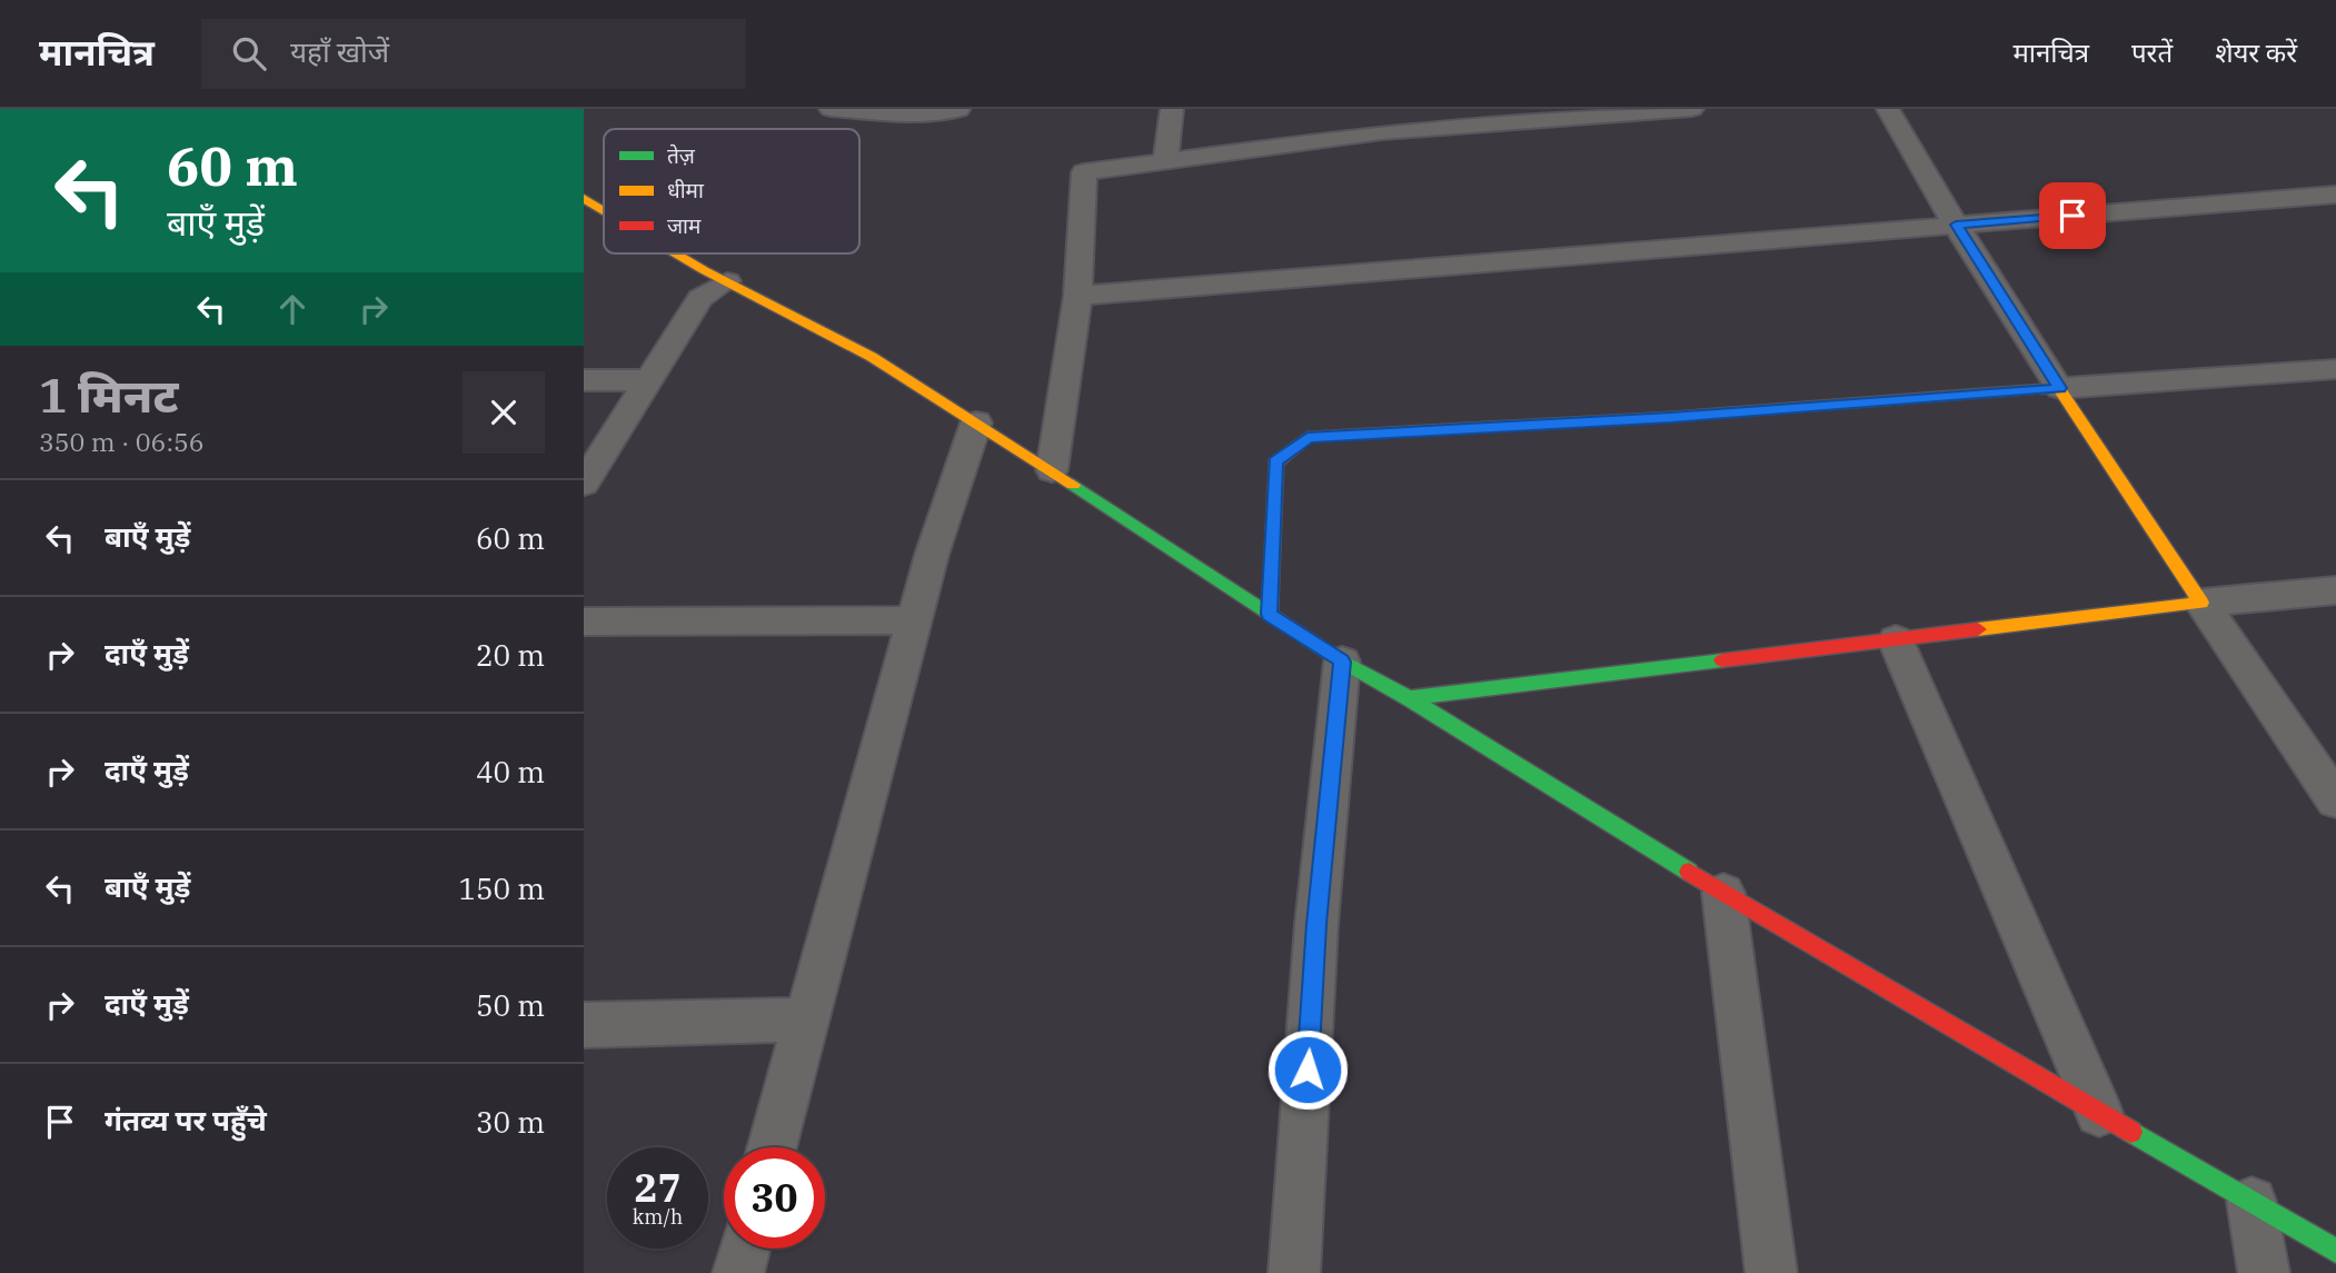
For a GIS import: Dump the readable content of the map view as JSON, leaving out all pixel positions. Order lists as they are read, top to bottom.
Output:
{
  "legend": ["तेज़", "धीमा", "जाम"],
  "page": {
    "header": "मानचित्र",
    "search": "यहाँ खोजें",
    "nav": ["मानचित्र", "परतें", "शेयर करें"],
    "turn": ["60 m", "बाएँ मुड़ें"],
    "heading": ["1 मिनट", "350 m · 06:56"],
    "list": [
      {
        "name": "बाएँ मुड़ें",
        "value": "60 m"
      },
      {
        "name": "दाएँ मुड़ें",
        "value": "20 m"
      },
      {
        "name": "दाएँ मुड़ें",
        "value": "40 m"
      },
      {
        "name": "बाएँ मुड़ें",
        "value": "150 m"
      },
      {
        "name": "दाएँ मुड़ें",
        "value": "50 m"
      },
      {
        "name": "गंतव्य पर पहुँचे",
        "value": "30 m"
      }
    ],
    "speed": "27 km/h",
    "limit": "30"
  }
}
